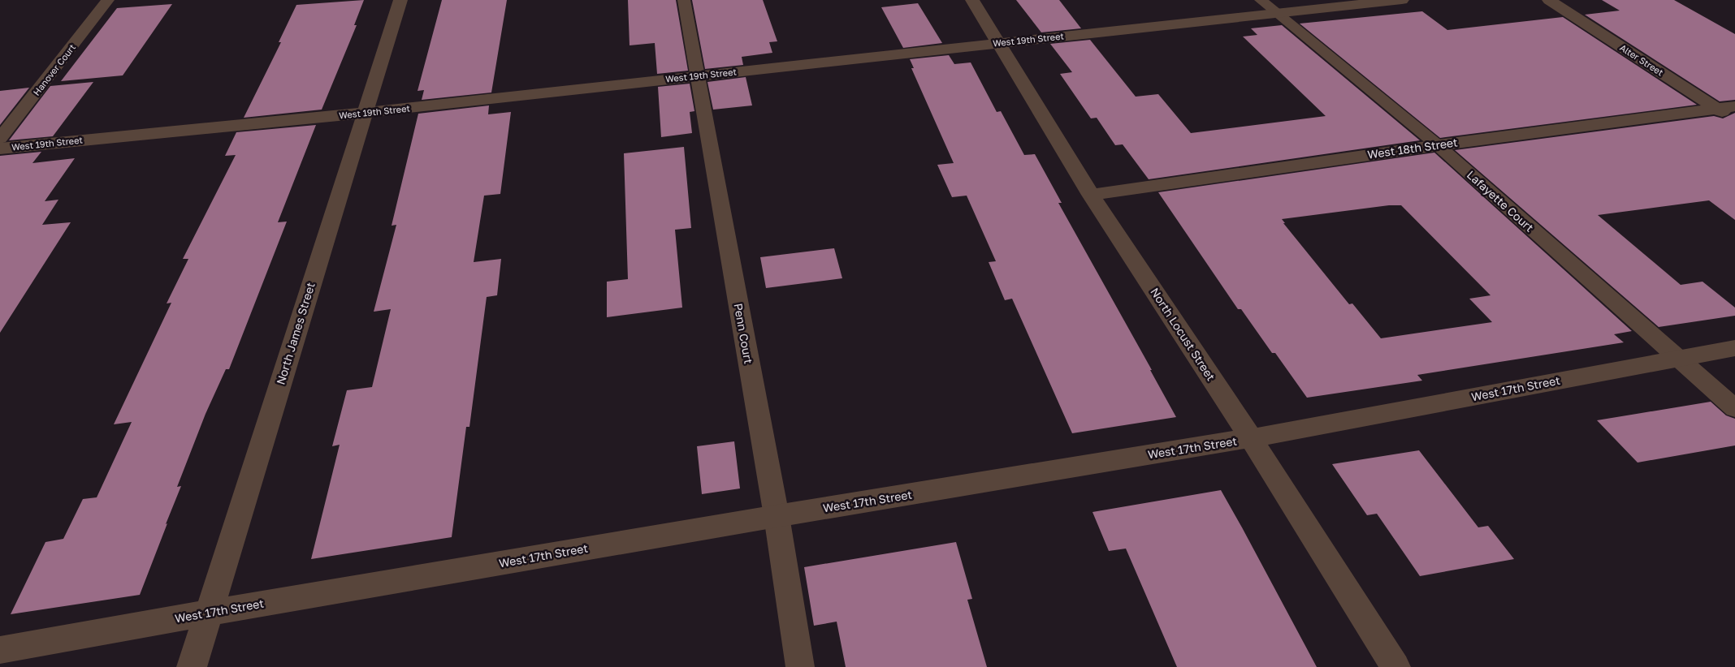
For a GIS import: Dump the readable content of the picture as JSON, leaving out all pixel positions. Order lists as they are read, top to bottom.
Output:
{
  "streets": {
    "street": [
      "West 19th Street",
      "Alter Street",
      "West 18th Street",
      "North James Street",
      "North Locust Street",
      "West 17th Street"
    ],
    "lane": ["Hanover Court", "Lafayette Court", "Penn Court"]
  },
  "crossings": [
    ["West 19th Street", "Lafayette Court"],
    ["West 19th Street", "North James Street"],
    ["West 19th Street", "Penn Court"],
    ["West 19th Street", "North Locust Street"],
    ["Alter Street", "West 18th Street"],
    ["West 18th Street", "Lafayette Court"],
    ["West 18th Street", "North Locust Street"],
    ["Lafayette Court", "West 17th Street"],
    ["North James Street", "West 17th Street"],
    ["Penn Court", "West 17th Street"],
    ["North Locust Street", "West 17th Street"]
  ]
}
